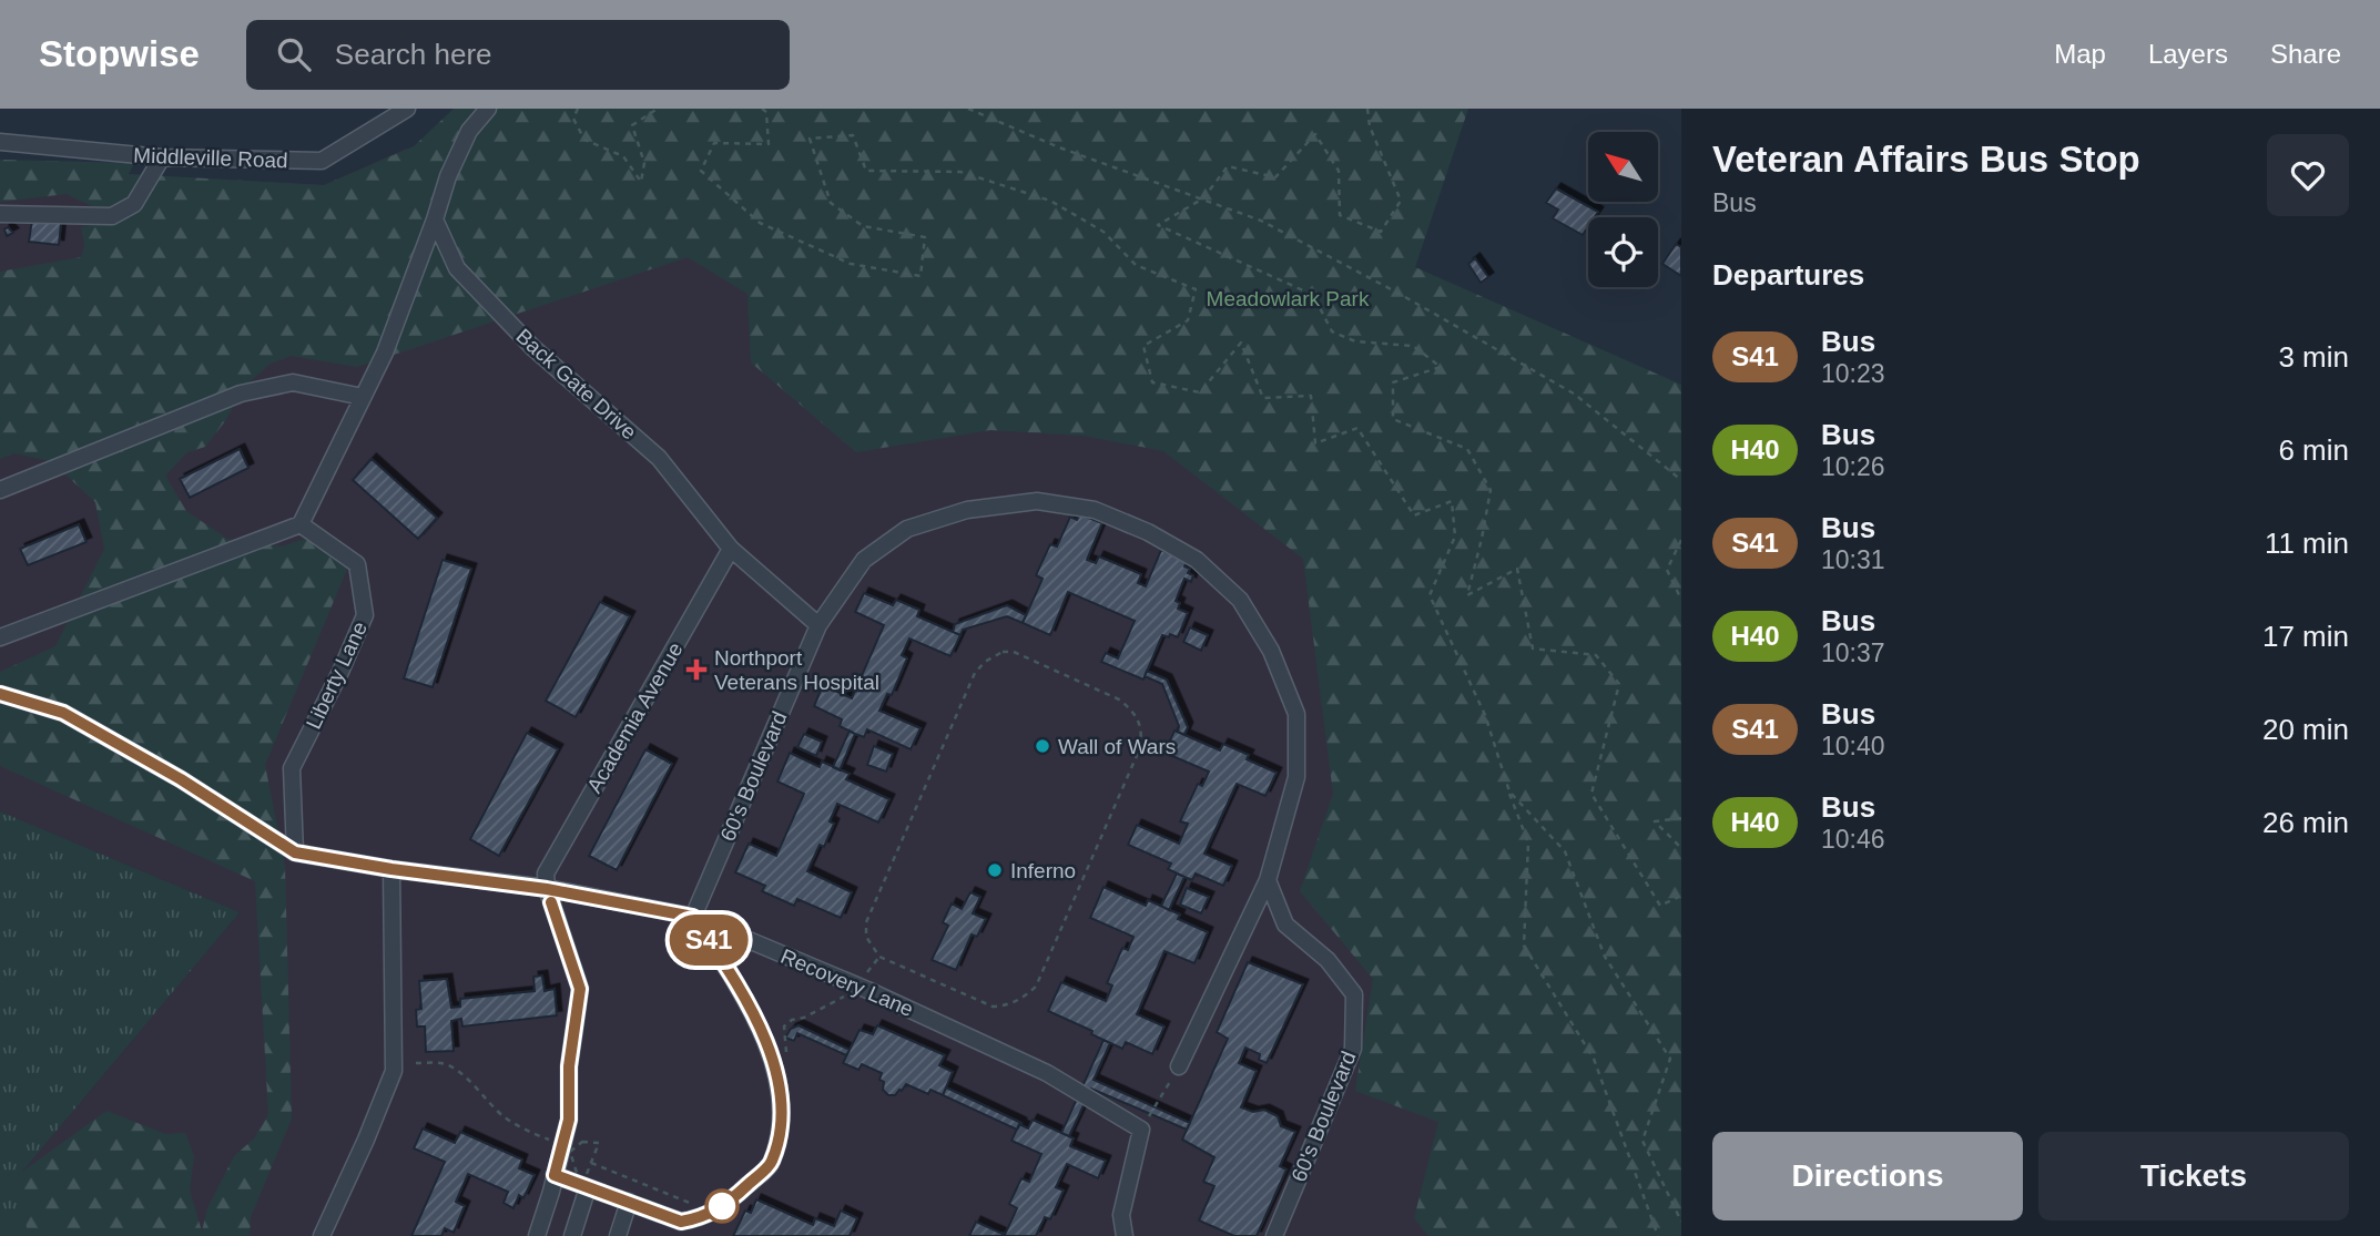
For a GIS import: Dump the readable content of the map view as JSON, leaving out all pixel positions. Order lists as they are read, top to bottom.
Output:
{
  "streets": {
    "street": [
      "Middleville Road",
      "Back Gate Drive",
      "Liberty Lane",
      "Academia Avenue",
      "60's Boulevard",
      "Recovery Lane"
    ]
  },
  "crossings": [
    ["Back Gate Drive", "Academia Avenue"],
    ["Back Gate Drive", "60's Boulevard"],
    ["Liberty Lane", "Recovery Lane"],
    ["Academia Avenue", "Recovery Lane"],
    ["60's Boulevard", "Recovery Lane"]
  ],
  "parks": ["Meadowlark Park"],
  "places": {
    "health": ["Northport Veterans Hospital"],
    "other": ["Wall of Wars", "Inferno"]
  },
  "lines": ["bus line S41"],
  "north": "top left",
  "page": {
    "header": "Stopwise",
    "search": "Search here",
    "nav": ["Map", "Layers", "Share"],
    "on_map": "S41",
    "heading": [
      ["Veteran Affairs Bus Stop", "Bus"],
      "Departures"
    ],
    "list": [
      {
        "mark": "S41",
        "name": "Bus",
        "note": "10:23",
        "value": "3 min"
      },
      {
        "mark": "H40",
        "name": "Bus",
        "note": "10:26",
        "value": "6 min"
      },
      {
        "mark": "S41",
        "name": "Bus",
        "note": "10:31",
        "value": "11 min"
      },
      {
        "mark": "H40",
        "name": "Bus",
        "note": "10:37",
        "value": "17 min"
      },
      {
        "mark": "S41",
        "name": "Bus",
        "note": "10:40",
        "value": "20 min"
      },
      {
        "mark": "H40",
        "name": "Bus",
        "note": "10:46",
        "value": "26 min"
      }
    ],
    "buttons": ["Directions", "Tickets"]
  }
}
